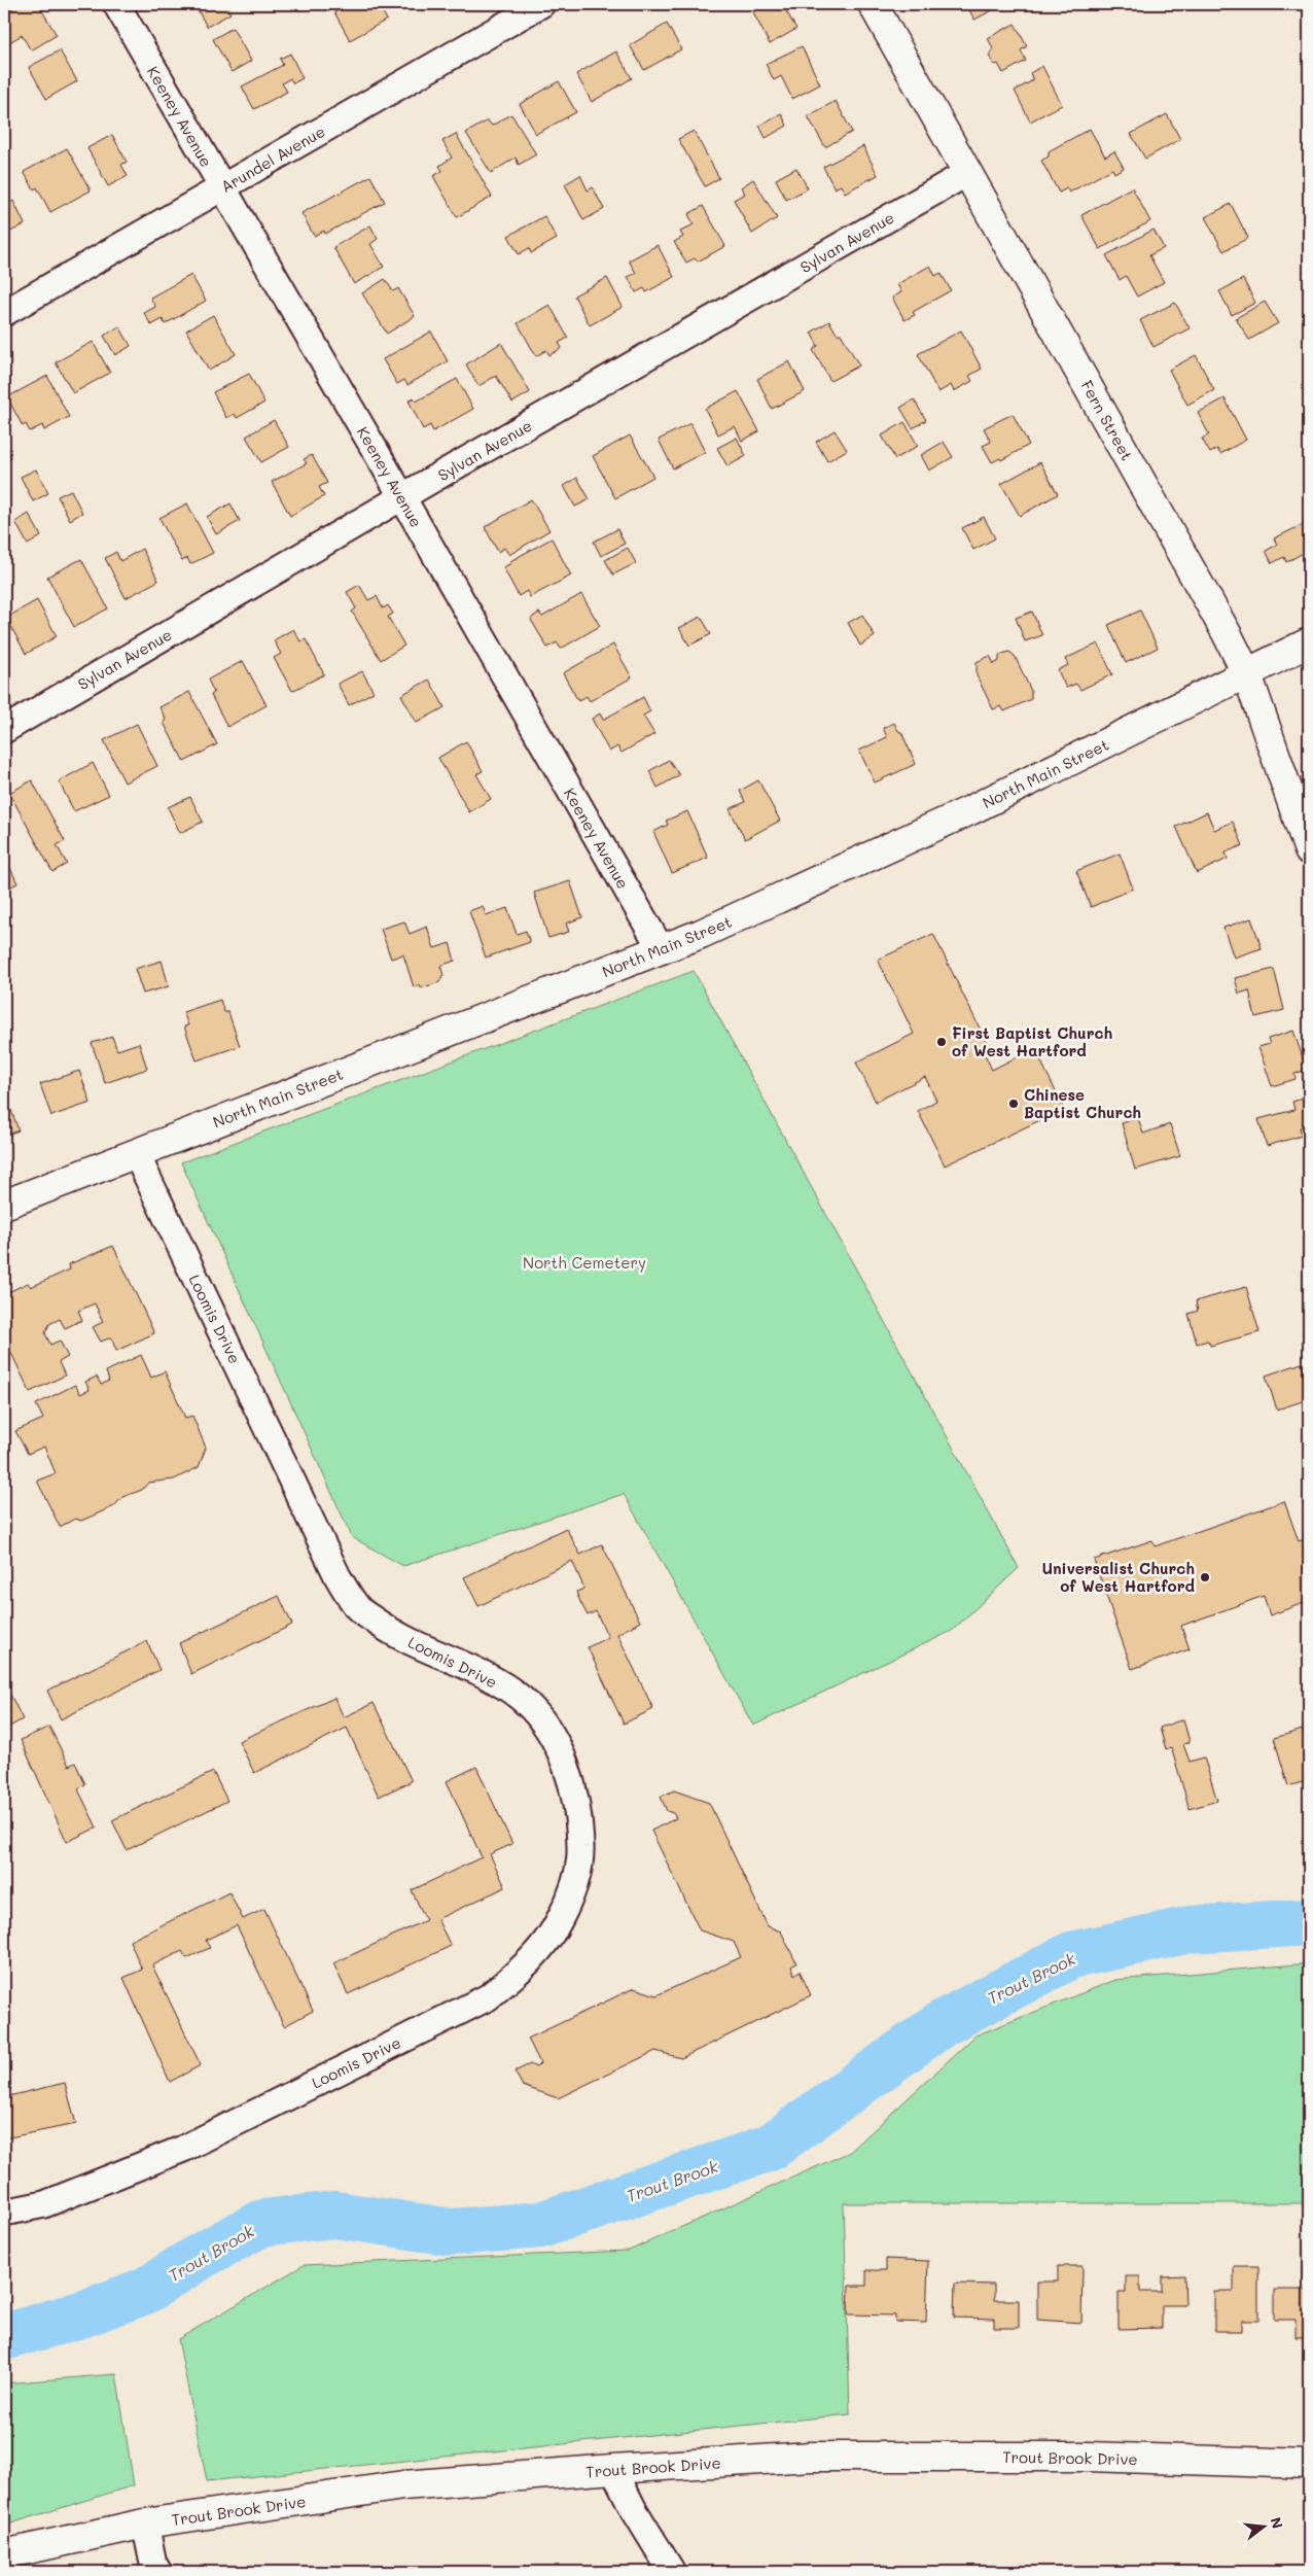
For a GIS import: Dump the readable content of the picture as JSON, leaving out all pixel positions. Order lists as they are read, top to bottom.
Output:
{
  "streets": {
    "main road": ["Fern Street", "North Main Street", "Trout Brook Drive"],
    "street": [
      "Keeney Avenue",
      "Arundel Avenue",
      "Sylvan Avenue",
      "Loomis Drive"
    ]
  },
  "crossings": [
    ["Keeney Avenue", "Arundel Avenue"],
    ["Keeney Avenue", "Sylvan Avenue"],
    ["Keeney Avenue", "North Main Street"],
    ["Sylvan Avenue", "Fern Street"],
    ["Fern Street", "North Main Street"],
    ["North Main Street", "Loomis Drive"]
  ],
  "water": ["Trout Brook"],
  "parks": ["North Cemetery"],
  "places": ["First Baptist Church of West Hartford", "Chinese Baptist Church", "Universalist Church of West Hartford"],
  "north": "right"
}
